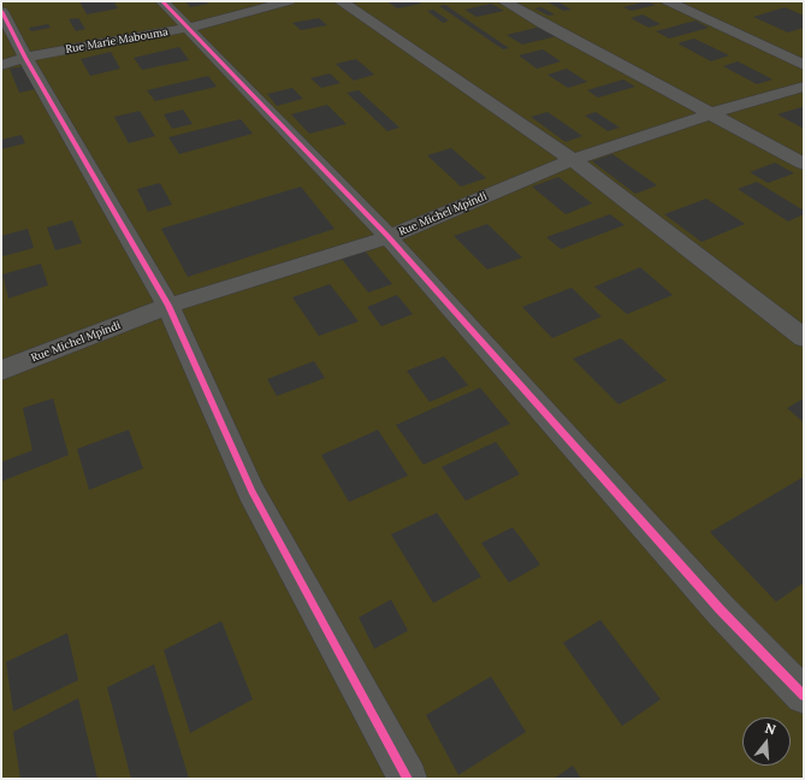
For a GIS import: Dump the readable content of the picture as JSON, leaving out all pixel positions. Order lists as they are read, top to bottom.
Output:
{
  "streets": {
    "street": ["Rue Marie Mabouma", "Rue Michel Mpindi"]
  },
  "north": "top"
}
